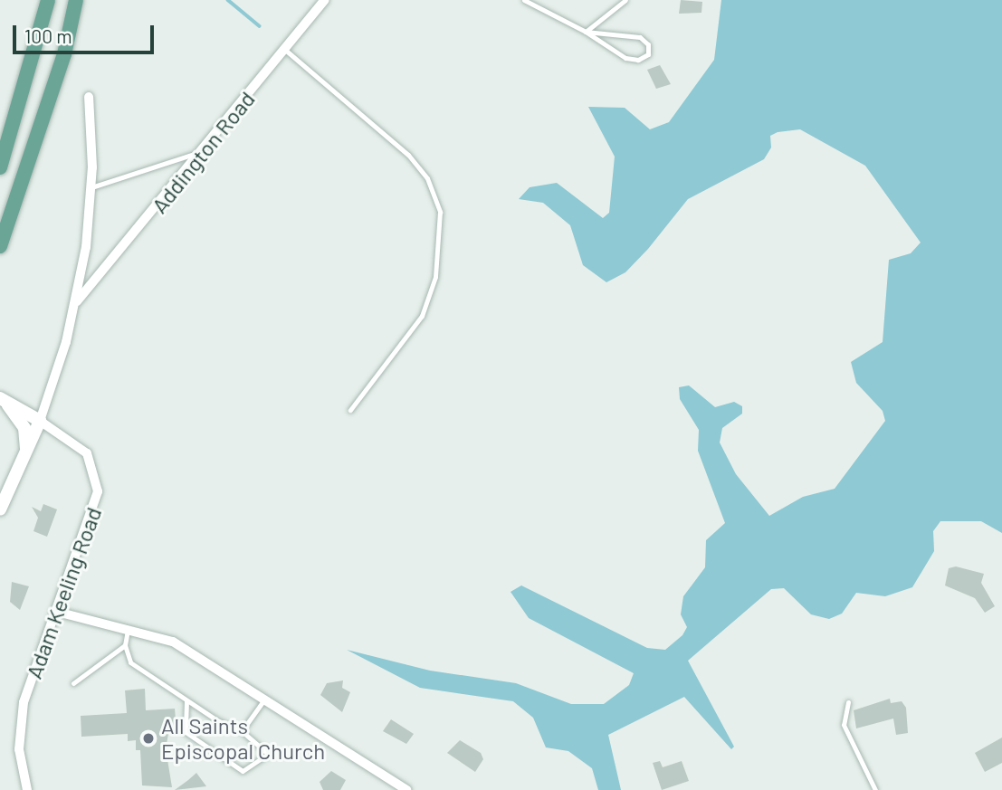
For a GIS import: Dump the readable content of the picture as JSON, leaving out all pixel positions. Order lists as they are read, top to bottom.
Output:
{
  "streets": {
    "street": ["Addington Road", "Adam Keeling Road"]
  },
  "places": ["All Saints Episcopal Church"],
  "scale_bar": "100 m"
}
